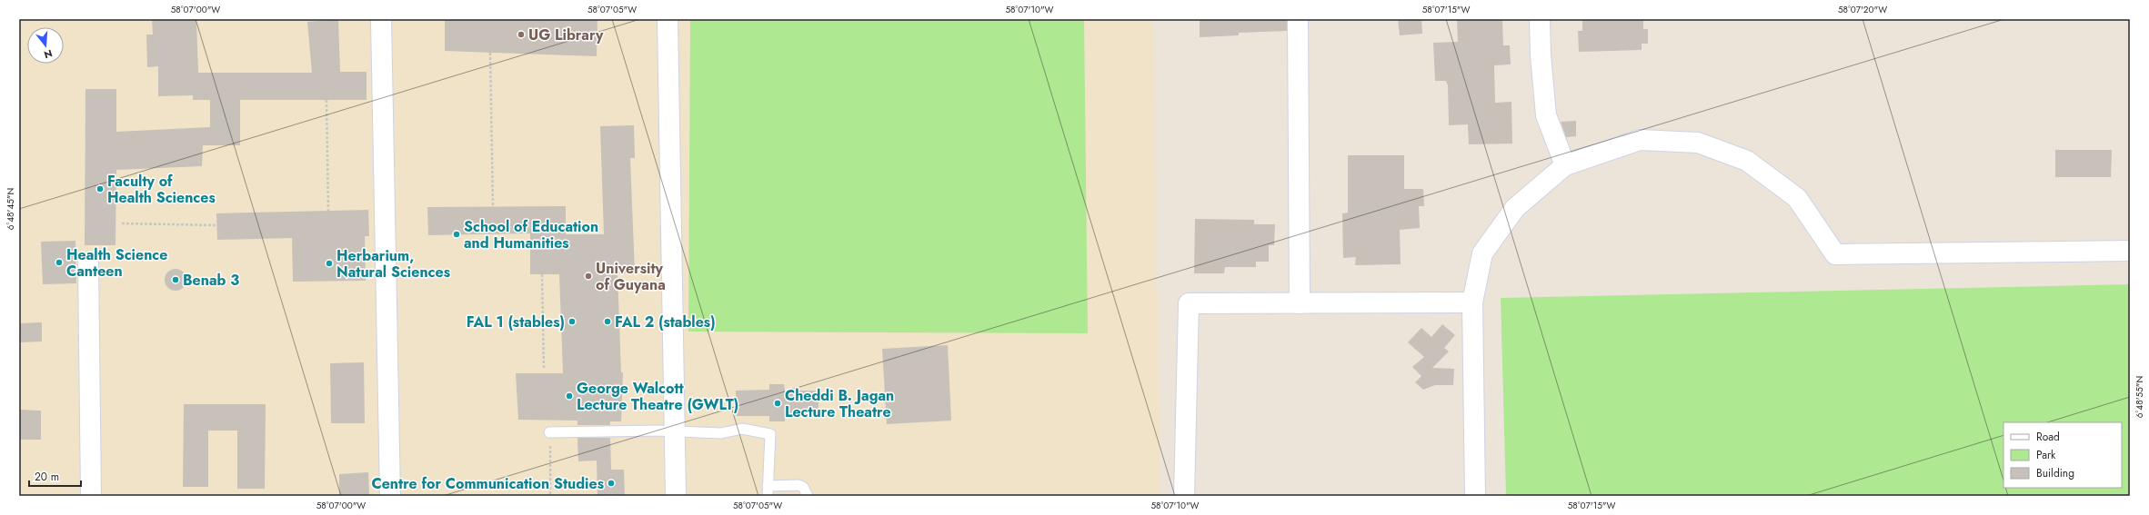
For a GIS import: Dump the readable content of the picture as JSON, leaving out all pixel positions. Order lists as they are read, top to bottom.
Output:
{
  "places": [
    "UG Library",
    "Faculty of Health Sciences",
    "School of Education and Humanities",
    "Health Science Canteen",
    "Herbarium, Natural Sciences",
    "University of Guyana",
    "Benab 3",
    "FAL 1 (stables)",
    "FAL 2 (stables)",
    "George Walcott Lecture Theatre (GWLT)",
    "Cheddi B. Jagan Lecture Theatre",
    "Centre for Communication Studies"
  ],
  "legend": ["Road", "Park", "Building"],
  "scale_bar": "20 m",
  "north": "bottom",
  "coordinates": [
    "58°07'00\"W",
    "58°07'05\"W",
    "58°07'10\"W",
    "58°07'15\"W",
    "58°07'20\"W",
    "6°48'45\"N",
    "6°48'55\"N"
  ]
}
